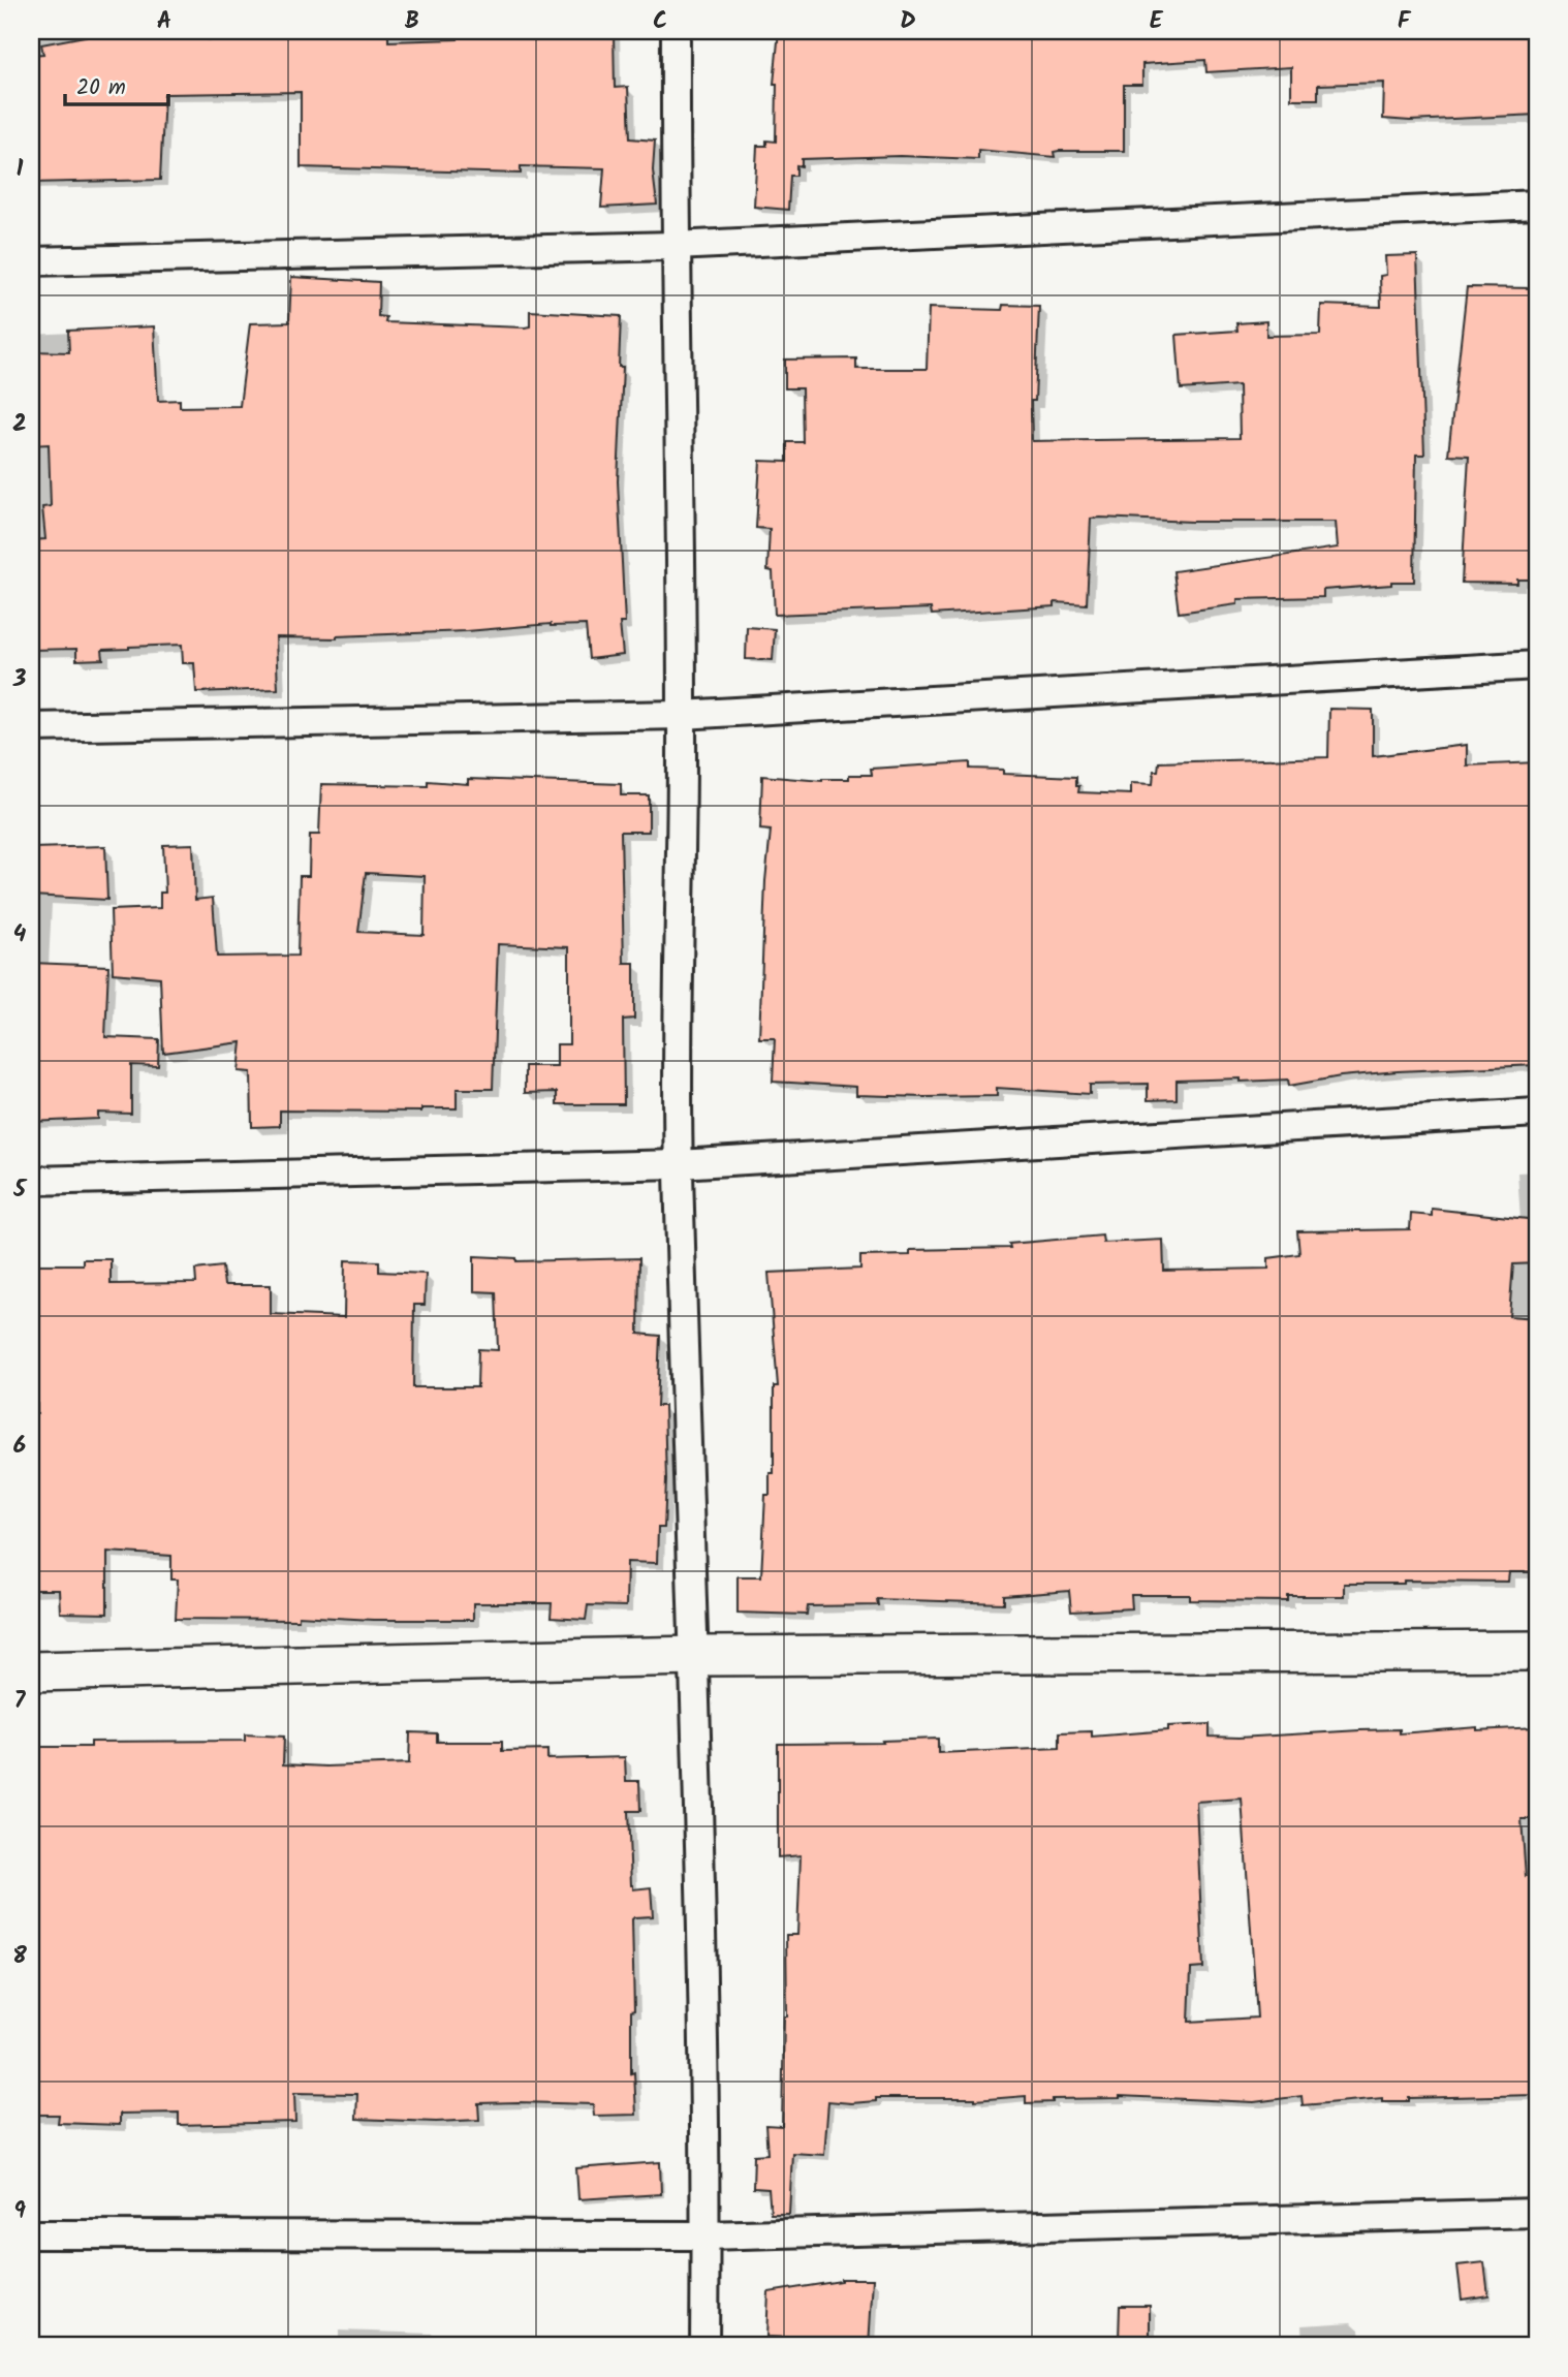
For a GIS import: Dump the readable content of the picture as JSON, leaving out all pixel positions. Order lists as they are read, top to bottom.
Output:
{
  "scale_bar": "20 m",
  "grid": {
    "columns": [
      "A",
      "B",
      "C",
      "D",
      "E",
      "F"
    ],
    "rows": [
      "1",
      "2",
      "3",
      "4",
      "5",
      "6",
      "7",
      "8",
      "9"
    ]
  }
}
